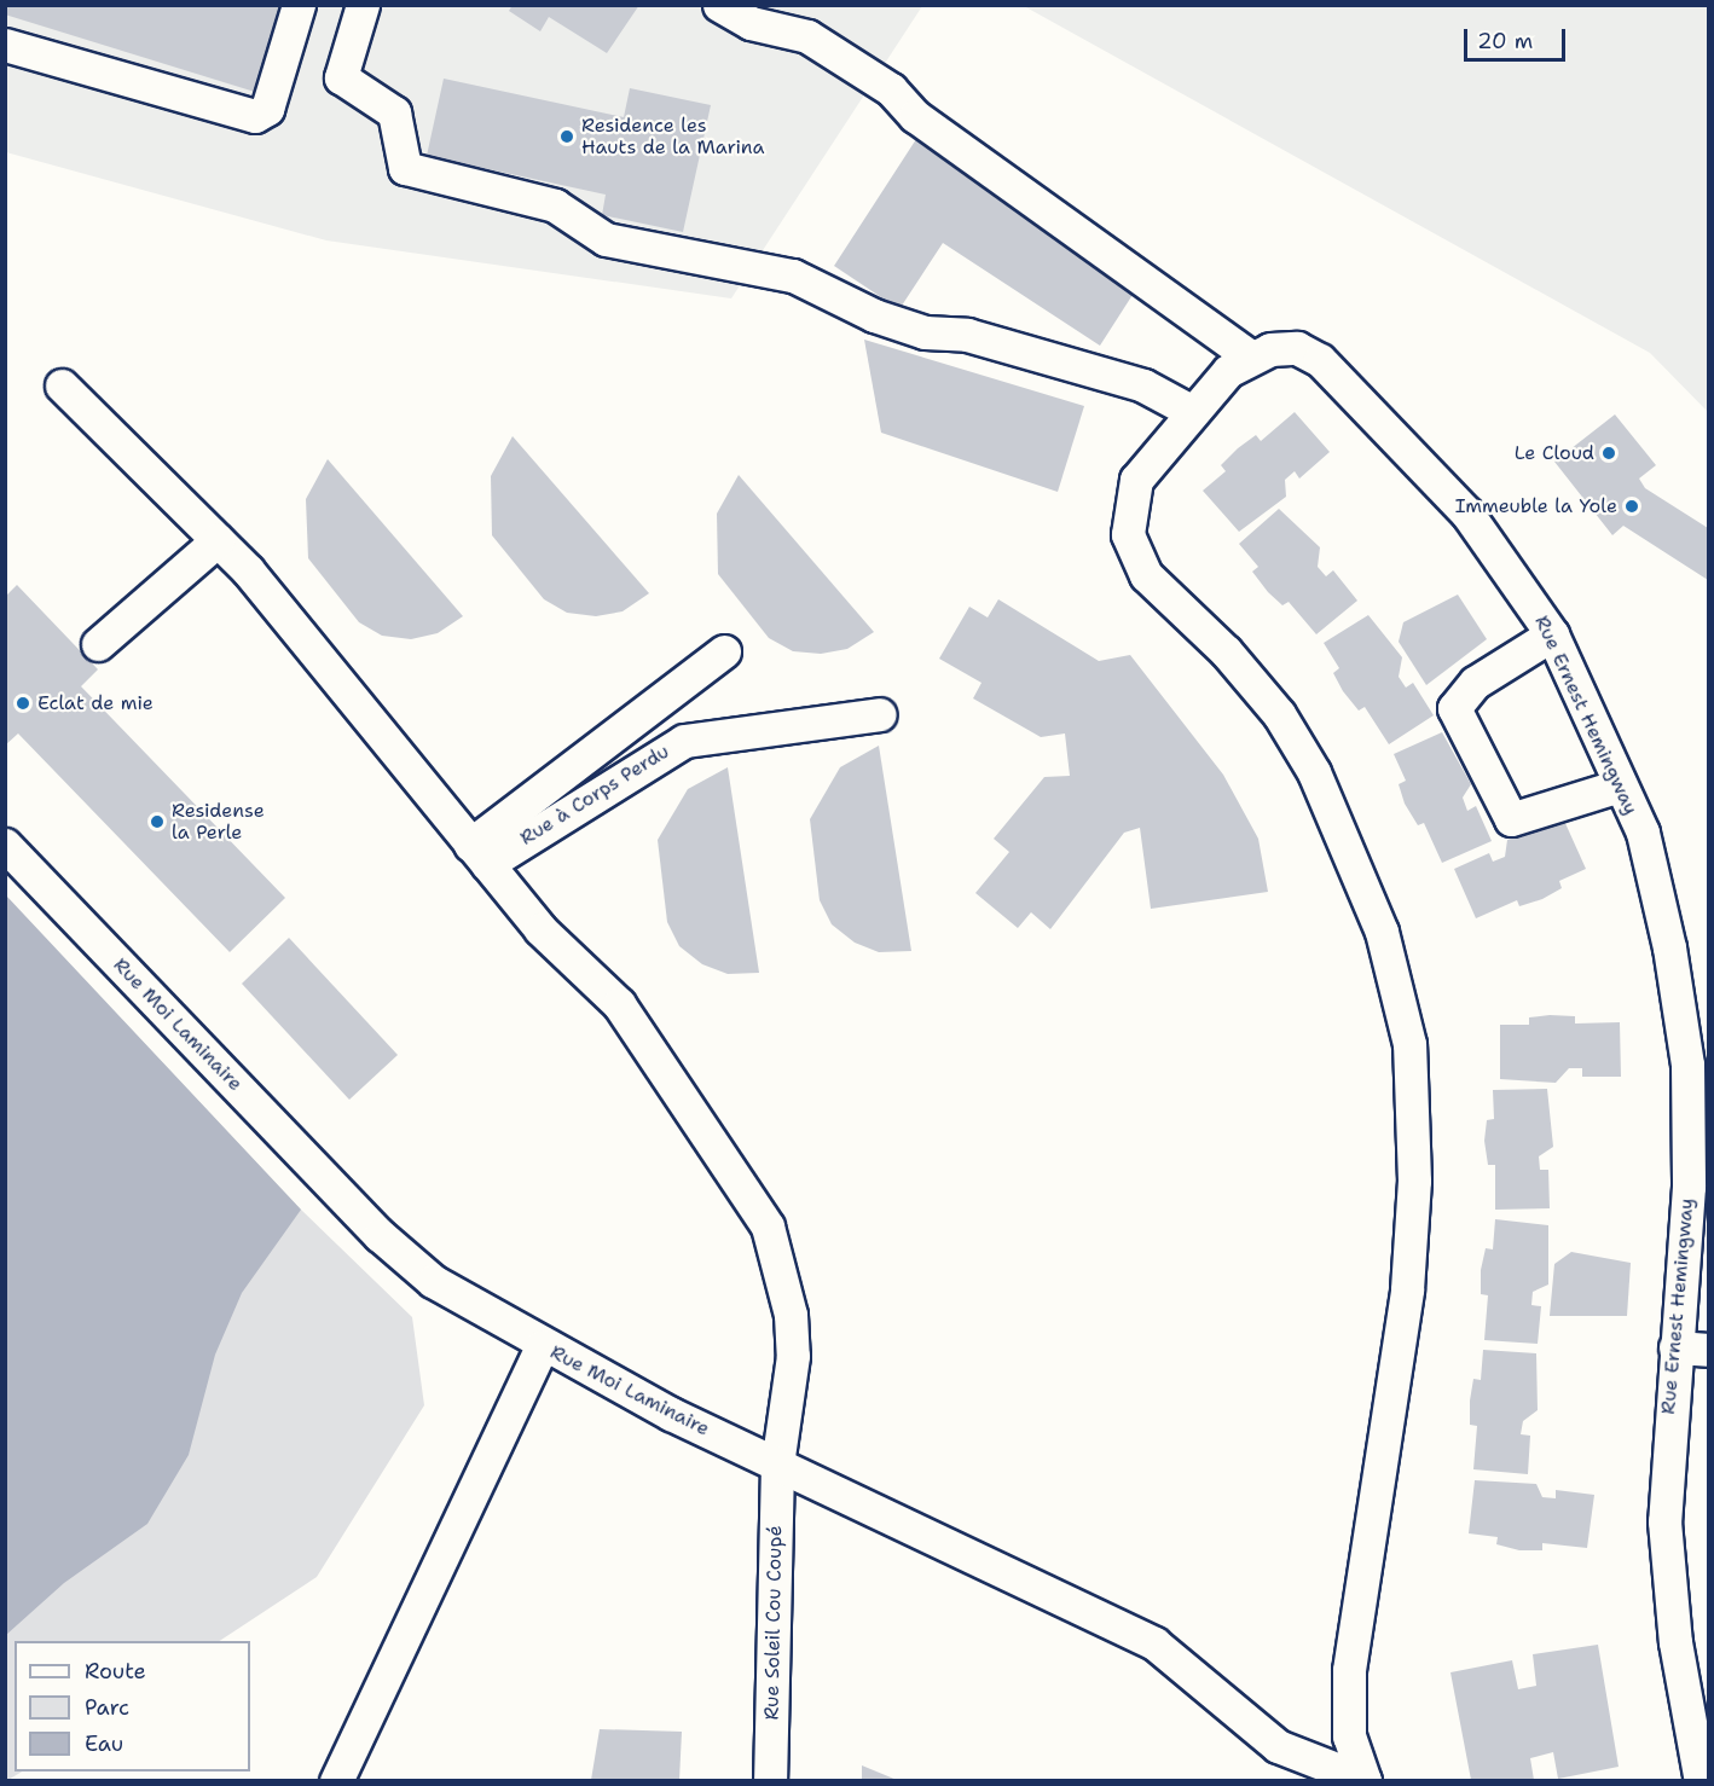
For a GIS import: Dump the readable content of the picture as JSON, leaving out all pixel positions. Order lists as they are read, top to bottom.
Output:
{
  "streets": {
    "street": [
      "Rue Ernest Hemingway",
      "Rue à Corps Perdu",
      "Rue Moi Laminaire",
      "Rue Soleil Cou Coupé"
    ]
  },
  "crossings": [
    ["Rue à Corps Perdu", "Rue Soleil Cou Coupé"],
    ["Rue Moi Laminaire", "Rue Soleil Cou Coupé"]
  ],
  "places": [
    "Residence les Hauts de la Marina",
    "Le Cloud",
    "Immeuble la Yole",
    "Eclat de mie",
    "Residense la Perle"
  ],
  "legend": ["Route", "Parc", "Eau"],
  "scale_bar": "20 m"
}
